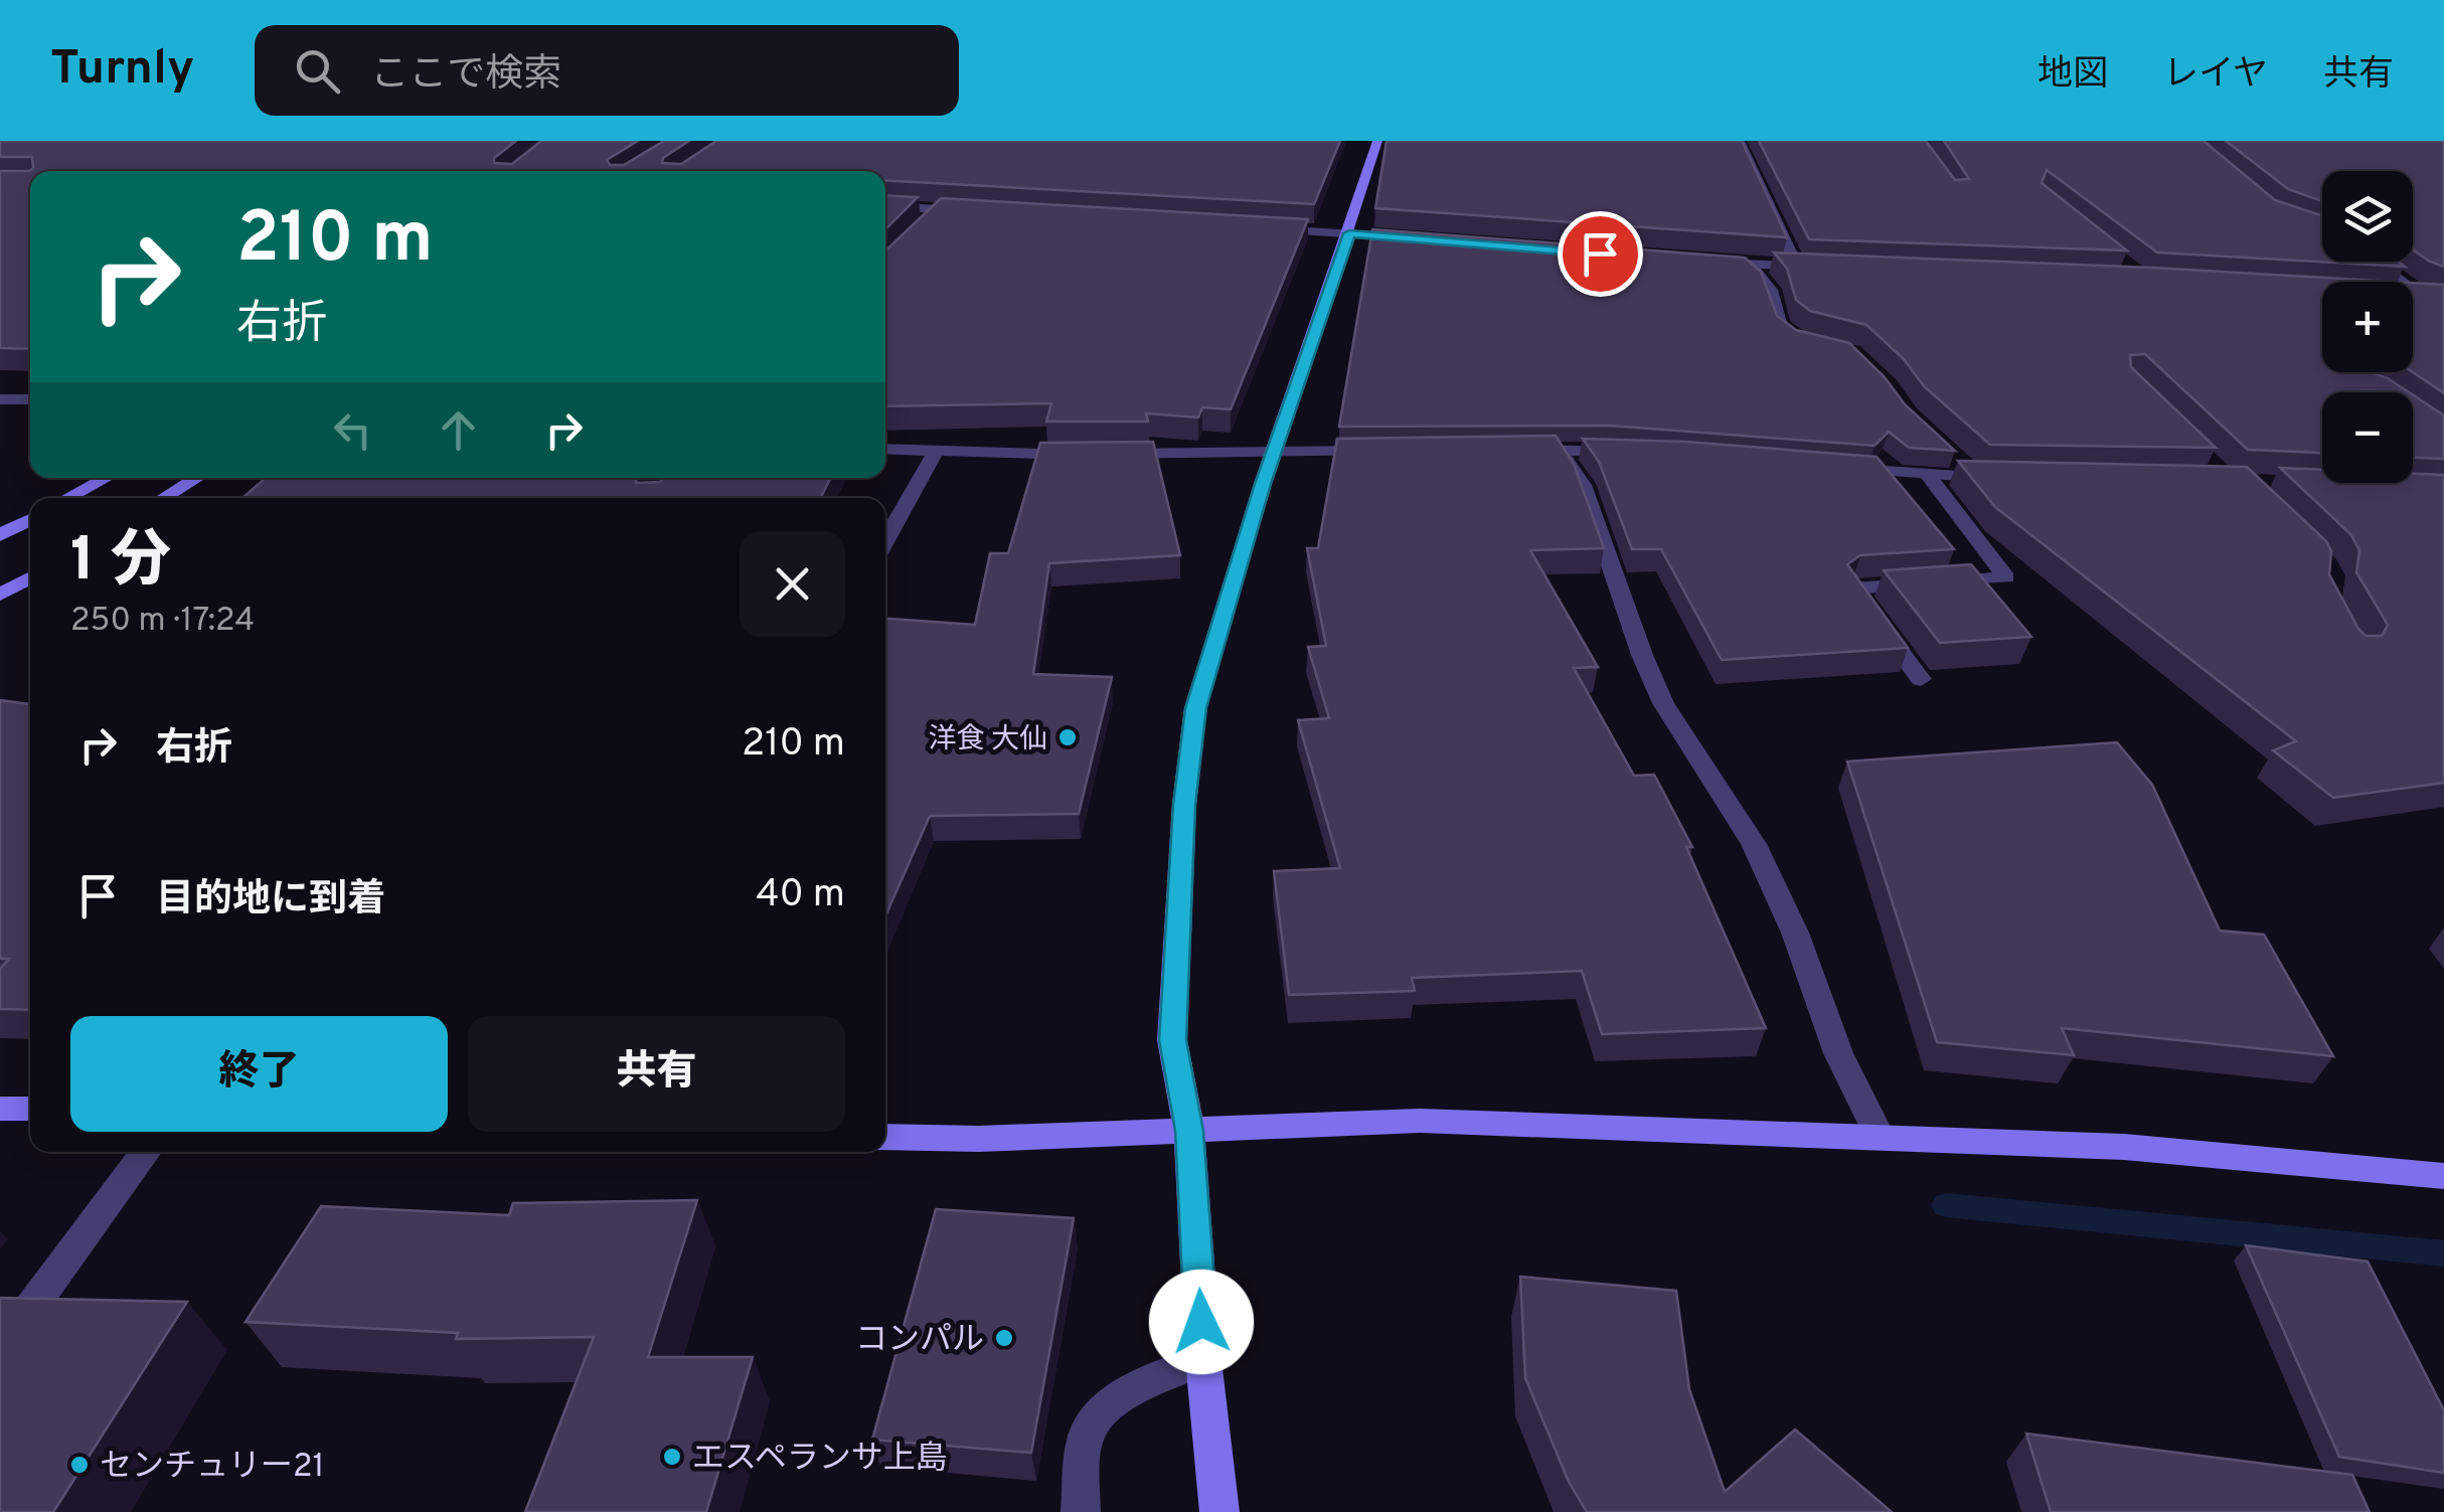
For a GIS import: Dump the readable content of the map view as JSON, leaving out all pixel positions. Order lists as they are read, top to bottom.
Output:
{
  "places": [
    "洋食 大仙",
    "コンパル",
    "エスペランサ上島",
    "センチュリー21"
  ],
  "page": {
    "header": "Turnly",
    "search": "ここで検索",
    "nav": ["地図", "レイヤ", "共有"],
    "map_buttons": ["+", "−"],
    "turn": ["210 m", "右折"],
    "heading": ["1 分", "250 m · 17:24"],
    "list": [
      {
        "name": "右折",
        "value": "210 m"
      },
      {
        "name": "目的地に到着",
        "value": "40 m"
      }
    ],
    "buttons": ["終了", "共有"]
  }
}
